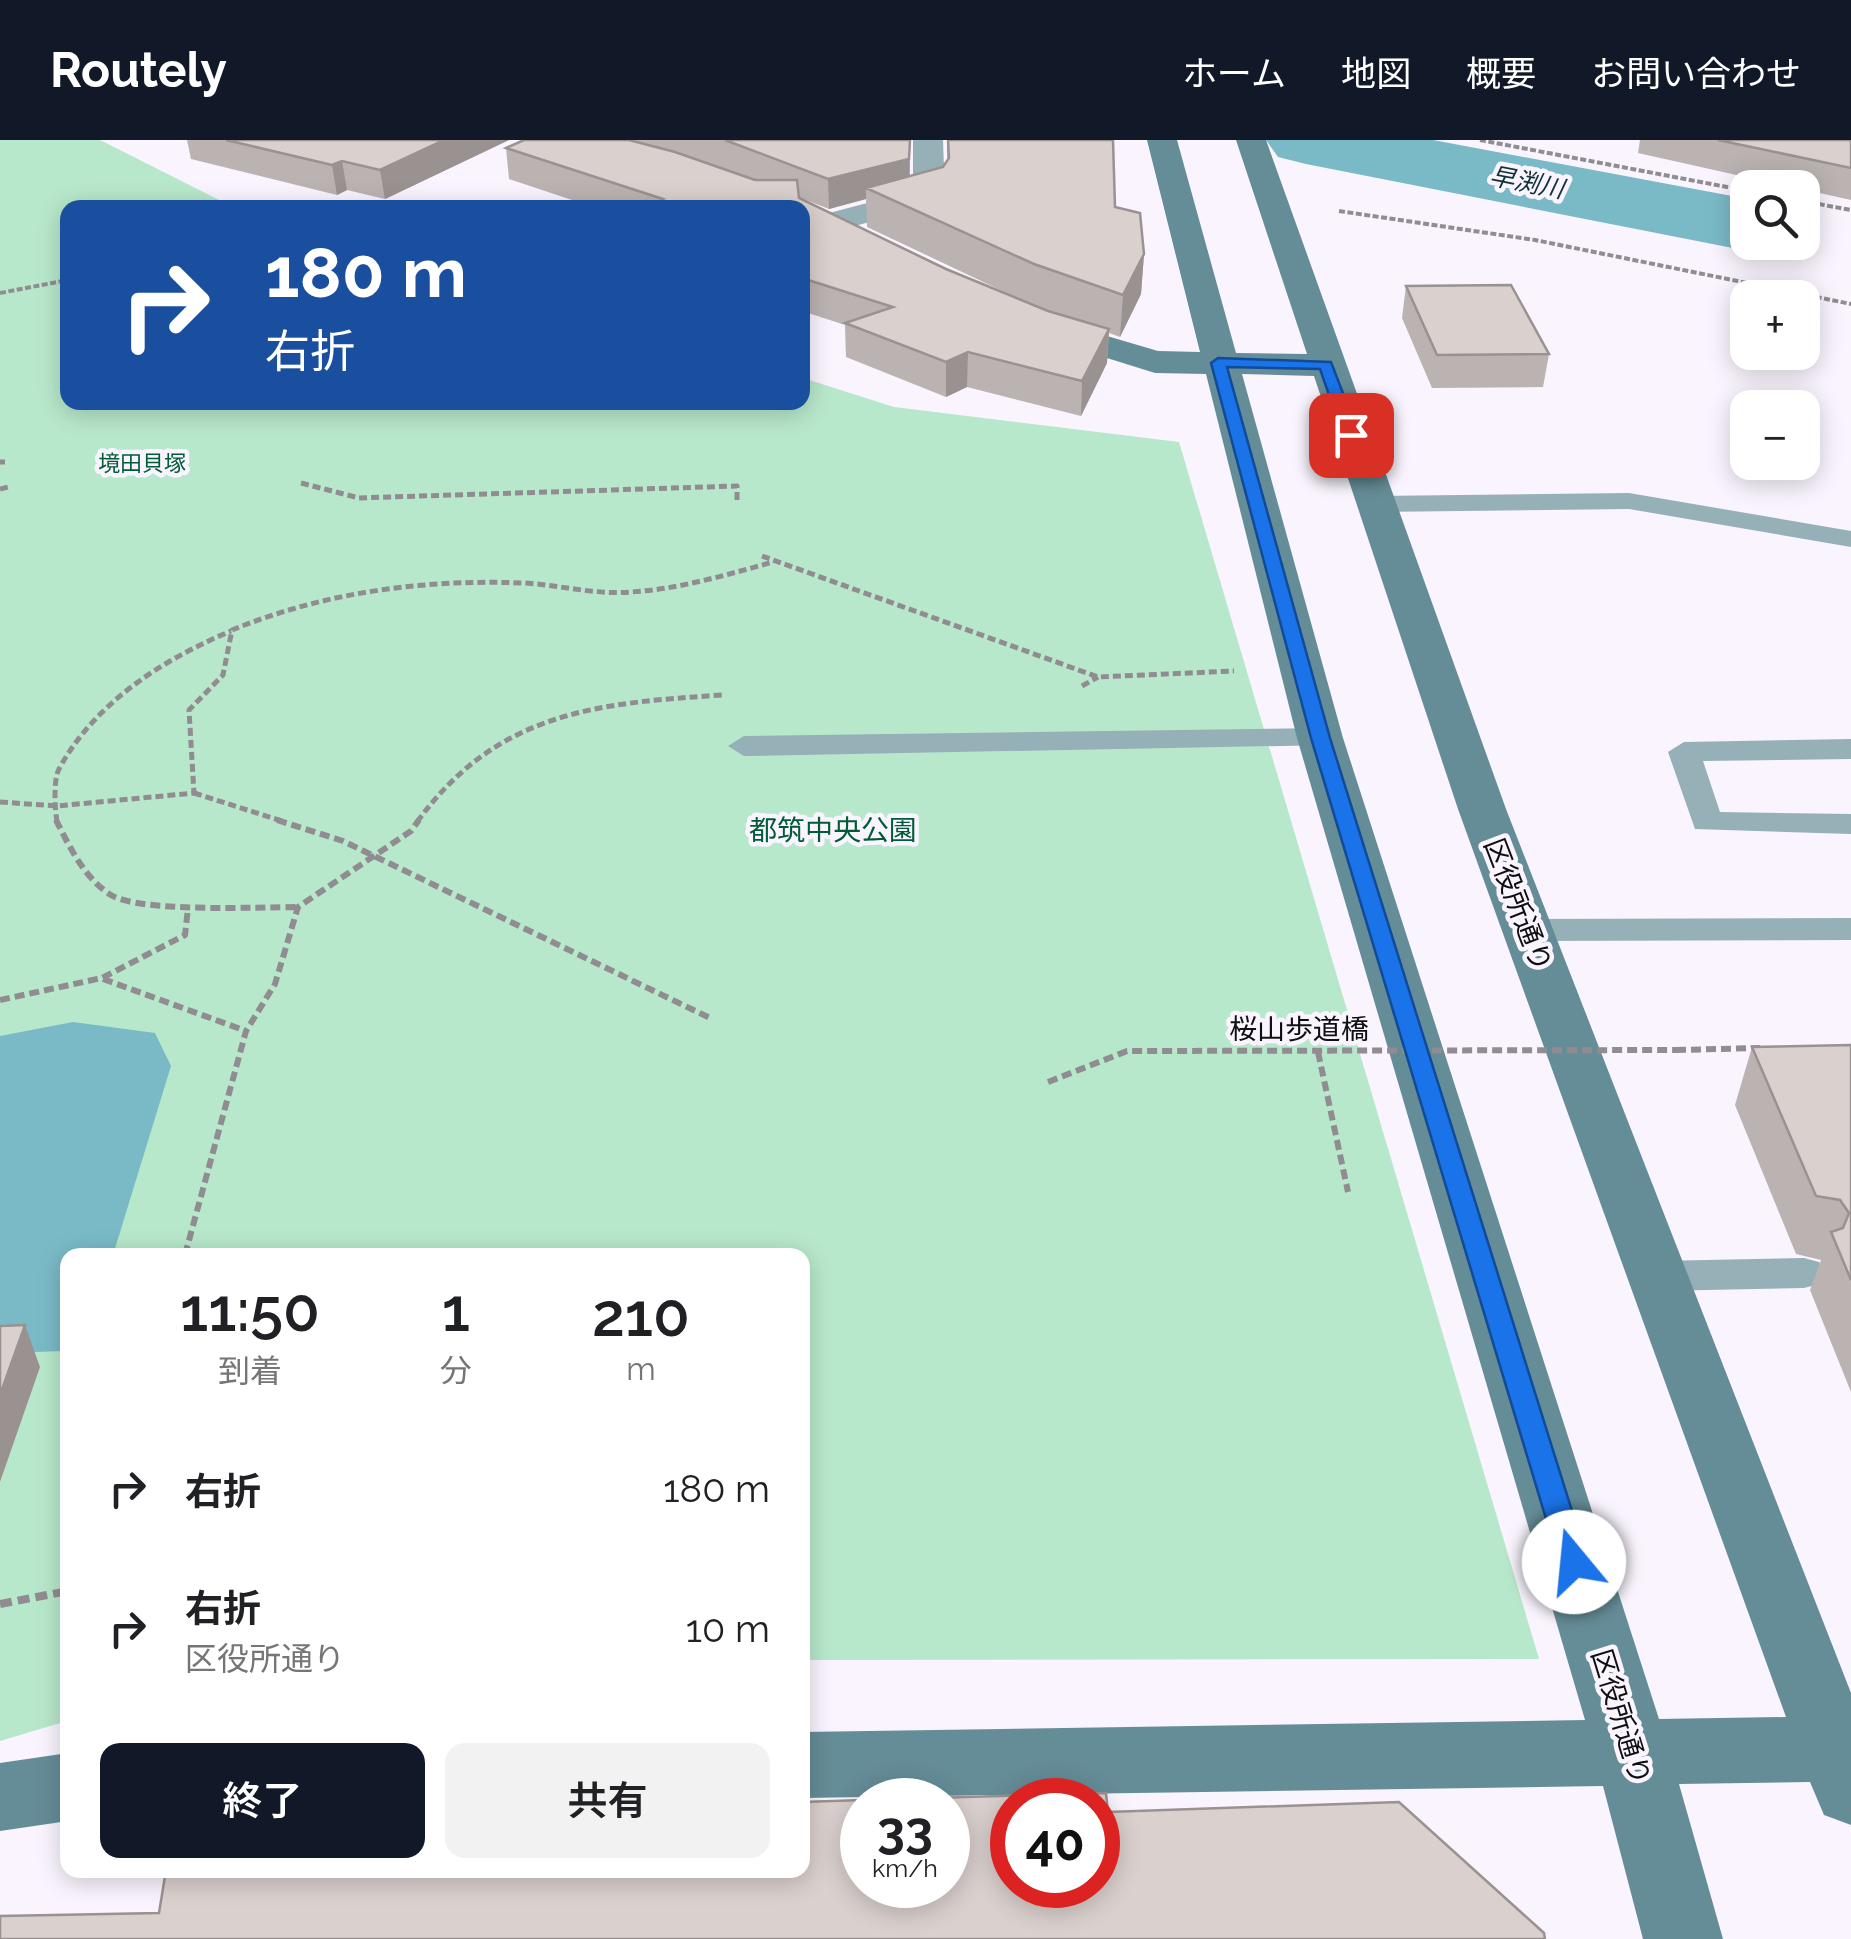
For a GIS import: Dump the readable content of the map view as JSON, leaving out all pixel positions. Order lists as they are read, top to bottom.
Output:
{
  "streets": {
    "street": ["区役所通り"],
    "path": ["桜山歩道橋"]
  },
  "water": ["早渕川"],
  "parks": ["境田貝塚", "都筑中央公園"],
  "page": {
    "header": "Routely",
    "nav": [
      "ホーム",
      "地図",
      "概要",
      "お問い合わせ"
    ],
    "map_buttons": ["+", "−"],
    "turn": ["180 m", "右折"],
    "eta": [
      "11:50",
      "到着",
      "1",
      "分",
      "210",
      "m"
    ],
    "list": [
      {
        "name": "右折",
        "value": "180 m"
      },
      {
        "name": "右折",
        "note": "区役所通り",
        "value": "10 m"
      }
    ],
    "buttons": ["終了", "共有"],
    "speed": "33 km/h",
    "limit": "40"
  }
}
